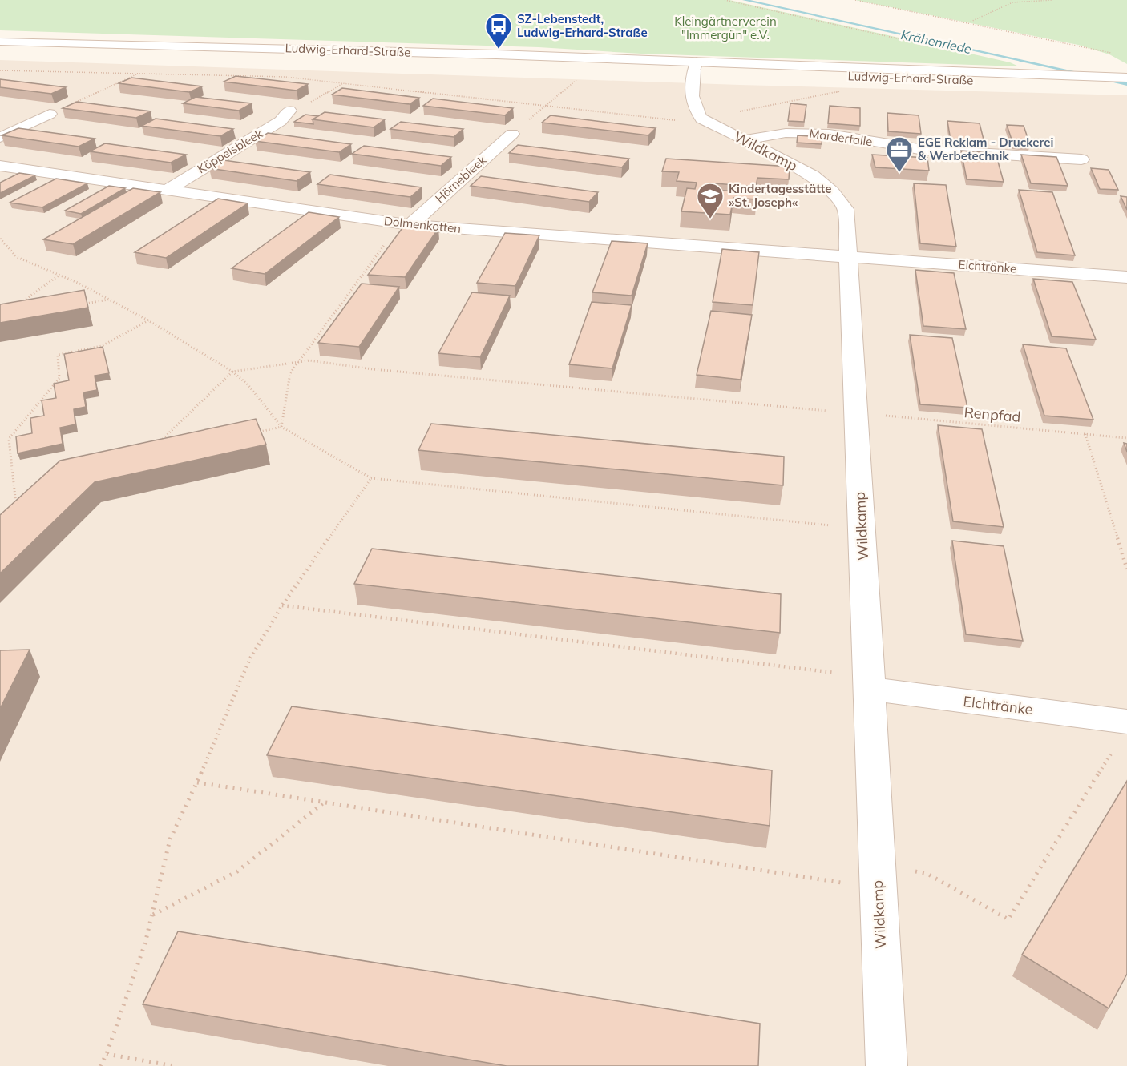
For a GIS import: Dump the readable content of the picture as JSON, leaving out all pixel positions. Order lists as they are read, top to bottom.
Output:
{
  "streets": {
    "street": [
      "Ludwig-Erhard-Straße",
      "Marderfalle",
      "Köppelsbleek",
      "Wildkamp",
      "Hörnebleek",
      "Dolmenkotten",
      "Elchtränke"
    ],
    "path": ["Renpfad"]
  },
  "crossings": [
    ["Marderfalle", "Wildkamp"],
    ["Köppelsbleek", "Dolmenkotten"],
    ["Wildkamp", "Dolmenkotten"],
    ["Wildkamp", "Elchtränke"],
    ["Wildkamp", "Renpfad"],
    ["Hörnebleek", "Dolmenkotten"],
    ["Dolmenkotten", "Elchtränke"]
  ],
  "water": ["Krähenriede"],
  "parks": ["Kleingärtnerverein \"Immergün\" e.V."],
  "places": {
    "bus stop": ["SZ-Lebenstedt, Ludwig-Erhard-Straße"],
    "office": ["EGE Reklam - Druckerei & Werbetechnik"],
    "school or university": ["Kindertagesstätte »St. Joseph«"]
  }
}
